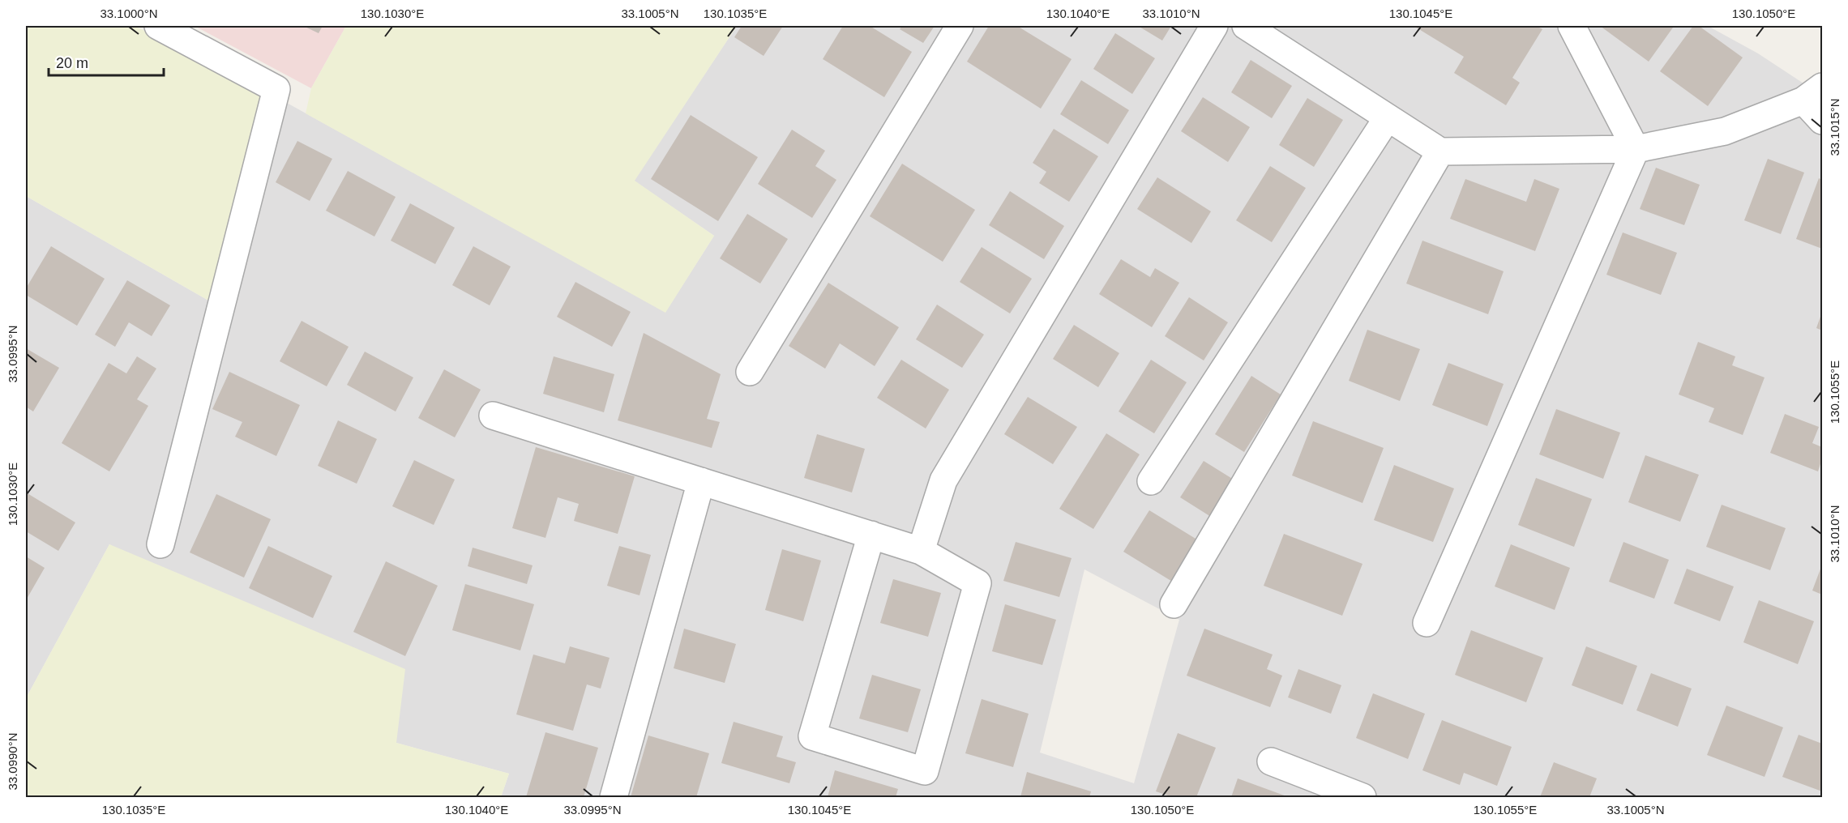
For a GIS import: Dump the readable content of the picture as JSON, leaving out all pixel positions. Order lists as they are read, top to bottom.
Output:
{
  "scale_bar": "20 m",
  "coordinates": [
    "33.1000°N",
    "130.1030°E",
    "33.1005°N",
    "130.1035°E",
    "130.1040°E",
    "33.1010°N",
    "130.1045°E",
    "130.1050°E",
    "33.1015°N",
    "33.0995°N",
    "130.1055°E",
    "33.0990°N"
  ]
}
